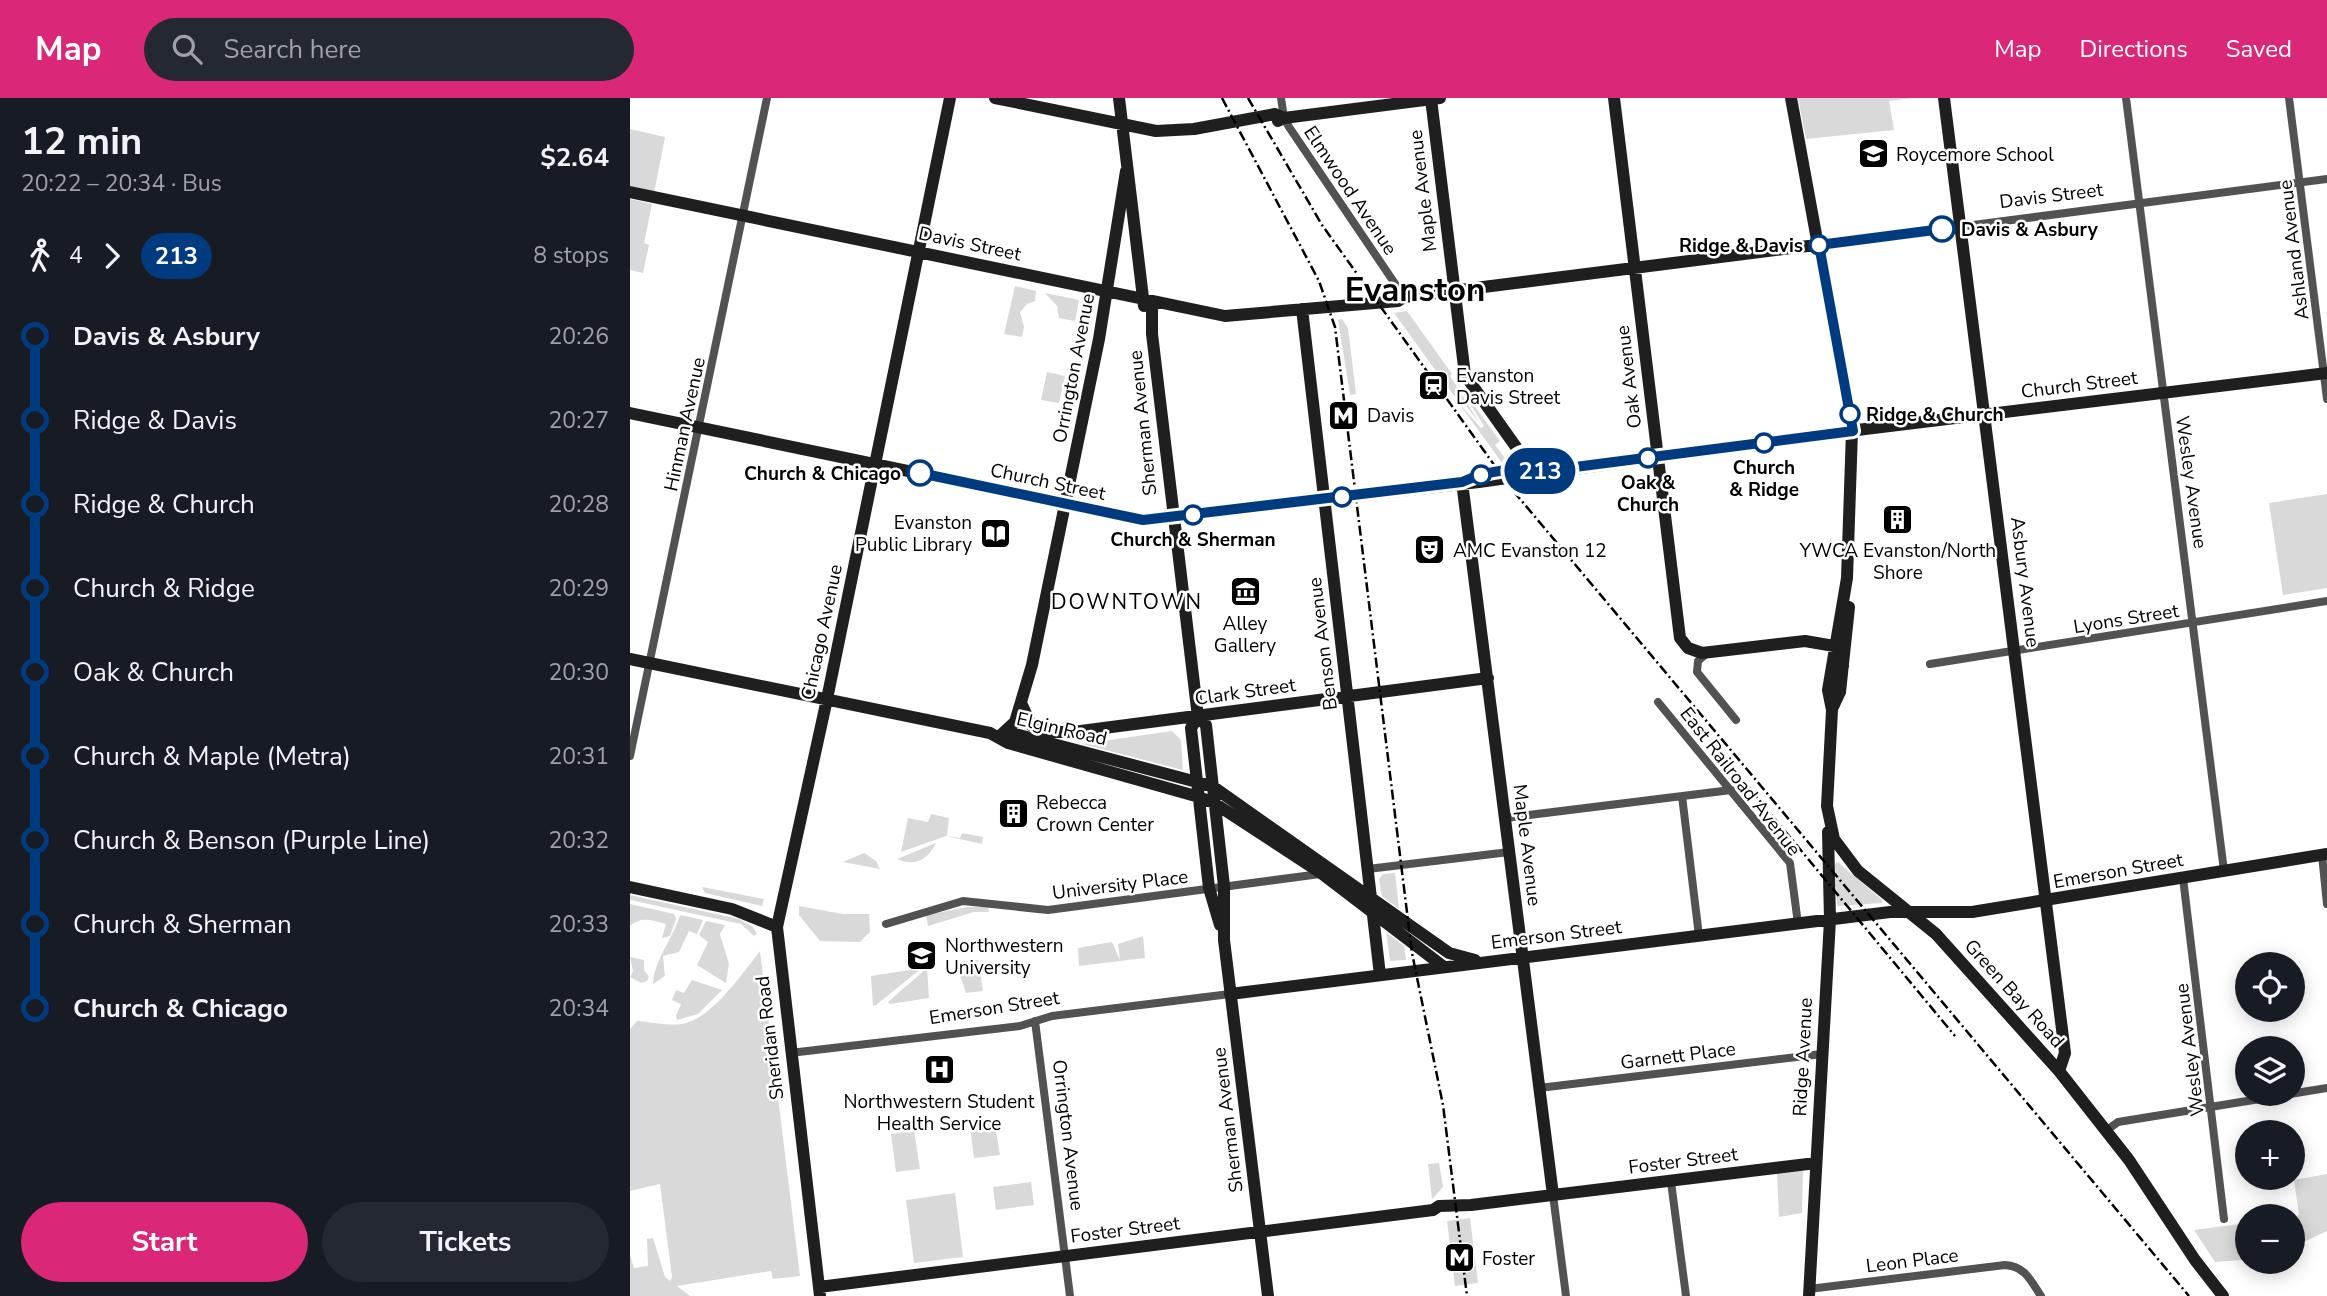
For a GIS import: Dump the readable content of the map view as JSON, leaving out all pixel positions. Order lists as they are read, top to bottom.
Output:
{
  "streets": {
    "street": [
      "Elmwood Avenue",
      "Maple Avenue",
      "Davis Street",
      "Ashland Avenue",
      "Orrington Avenue",
      "Oak Avenue",
      "Church Street",
      "Sherman Avenue",
      "Hinman Avenue",
      "Wesley Avenue",
      "Asbury Avenue",
      "Lyons Street",
      "Chicago Avenue",
      "Benson Avenue",
      "Clark Street",
      "Elgin Road",
      "East Railroad Avenue",
      "Emerson Street",
      "University Place",
      "Green Bay Road",
      "Sheridan Road",
      "Garnett Place",
      "Ridge Avenue",
      "Foster Street",
      "Leon Place"
    ]
  },
  "crossings": [
    ["Elmwood Avenue", "Davis Street"],
    ["Maple Avenue", "Davis Street"],
    ["Maple Avenue", "Church Street"],
    ["Maple Avenue", "Clark Street"],
    ["Maple Avenue", "Emerson Street"],
    ["Maple Avenue", "Garnett Place"],
    ["Maple Avenue", "Foster Street"],
    ["Davis Street", "Ashland Avenue"],
    ["Davis Street", "Orrington Avenue"],
    ["Davis Street", "Oak Avenue"],
    ["Davis Street", "Sherman Avenue"],
    ["Davis Street", "Hinman Avenue"],
    ["Davis Street", "Wesley Avenue"],
    ["Davis Street", "Asbury Avenue"],
    ["Davis Street", "Chicago Avenue"],
    ["Davis Street", "Benson Avenue"],
    ["Ashland Avenue", "Church Street"],
    ["Orrington Avenue", "Church Street"],
    ["Orrington Avenue", "Sherman Avenue"],
    ["Orrington Avenue", "Clark Street"],
    ["Orrington Avenue", "Elgin Road"],
    ["Orrington Avenue", "Emerson Street"],
    ["Orrington Avenue", "Foster Street"],
    ["Oak Avenue", "Church Street"],
    ["Church Street", "Sherman Avenue"],
    ["Church Street", "Hinman Avenue"],
    ["Church Street", "Wesley Avenue"],
    ["Church Street", "Asbury Avenue"],
    ["Church Street", "Chicago Avenue"],
    ["Church Street", "Benson Avenue"],
    ["Sherman Avenue", "Clark Street"],
    ["Sherman Avenue", "Elgin Road"],
    ["Sherman Avenue", "Emerson Street"],
    ["Sherman Avenue", "University Place"],
    ["Sherman Avenue", "Foster Street"],
    ["Wesley Avenue", "Lyons Street"],
    ["Wesley Avenue", "Emerson Street"],
    ["Asbury Avenue", "Lyons Street"],
    ["Asbury Avenue", "Emerson Street"],
    ["Asbury Avenue", "Green Bay Road"],
    ["Chicago Avenue", "Sheridan Road"],
    ["Benson Avenue", "Clark Street"],
    ["Benson Avenue", "Elgin Road"],
    ["Benson Avenue", "Emerson Street"],
    ["Elgin Road", "Emerson Street"],
    ["Elgin Road", "University Place"],
    ["East Railroad Avenue", "Emerson Street"],
    ["Emerson Street", "Green Bay Road"],
    ["Emerson Street", "Sheridan Road"],
    ["Emerson Street", "Ridge Avenue"],
    ["Green Bay Road", "Ridge Avenue"],
    ["Sheridan Road", "Foster Street"],
    ["Garnett Place", "Ridge Avenue"],
    ["Ridge Avenue", "Foster Street"],
    ["Ridge Avenue", "Leon Place"]
  ],
  "districts": ["Evanston", "DOWNTOWN"],
  "places": {
    "school or university": ["Roycemore School", "Northwestern University"],
    "other": [
      "Davis & Asbury",
      "Ridge & Davis",
      "Ridge & Church",
      "Church & Ridge",
      "Oak & Church",
      "Church & Chicago",
      "Church & Sherman"
    ],
    "station": ["Evanston Davis Street"],
    "metro station": ["Davis", "Foster"],
    "building": ["YWCA Evanston/North Shore", "Rebecca Crown Center"],
    "library": ["Evanston Public Library"],
    "theatre": ["AMC Evanston 12"],
    "museum": ["Alley Gallery"],
    "hospital": ["Northwestern Student Health Service"]
  },
  "lines": ["bus line 213"],
  "page": {
    "header": "Map",
    "search": "Search here",
    "nav": ["Map", "Directions", "Saved"],
    "heading": ["12 min", "20:22 – 20:34 · Bus", "$2.64"],
    "on_map": "213",
    "legs": ["4", "213", "8 stops"],
    "list": [
      {
        "name": "Davis & Asbury",
        "value": "20:26"
      },
      {
        "name": "Ridge & Davis",
        "value": "20:27"
      },
      {
        "name": "Ridge & Church",
        "value": "20:28"
      },
      {
        "name": "Church & Ridge",
        "value": "20:29"
      },
      {
        "name": "Oak & Church",
        "value": "20:30"
      },
      {
        "name": "Church & Maple (Metra)",
        "value": "20:31"
      },
      {
        "name": "Church & Benson (Purple Line)",
        "value": "20:32"
      },
      {
        "name": "Church & Sherman",
        "value": "20:33"
      },
      {
        "name": "Church & Chicago",
        "value": "20:34"
      }
    ],
    "map_buttons": ["+", "−"],
    "buttons": ["Start", "Tickets"]
  }
}
